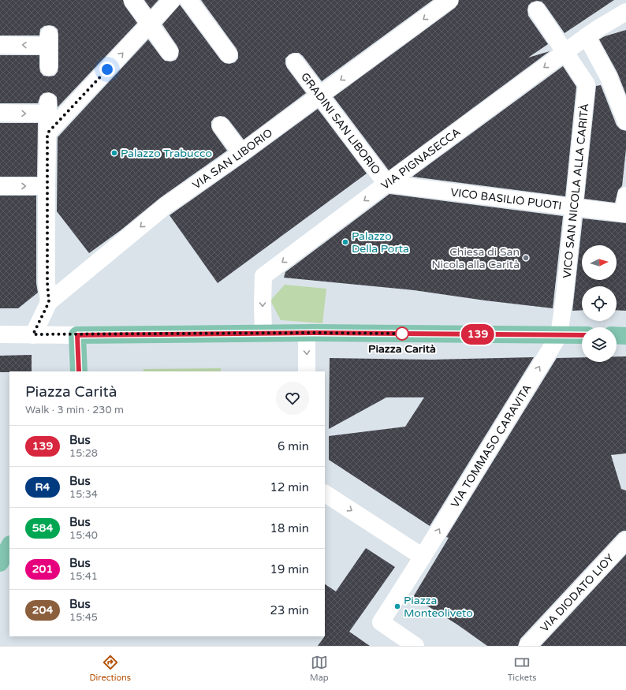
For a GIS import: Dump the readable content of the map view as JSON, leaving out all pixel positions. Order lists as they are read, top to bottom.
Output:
{
  "streets": {
    "street": [
      "GRADINI SAN LIBORIO",
      "VIA SAN LIBORIO",
      "VIA PIGNASECCA",
      "VICO SAN NICOLA ALLA CARITÀ",
      "VICO BASILIO PUOTI",
      "VIA TOMMASO CARAVITA",
      "VIA DIODATO LIOY"
    ]
  },
  "crossings": [
    ["GRADINI SAN LIBORIO", "VIA SAN LIBORIO"],
    ["GRADINI SAN LIBORIO", "VIA PIGNASECCA"],
    ["GRADINI SAN LIBORIO", "VICO BASILIO PUOTI"],
    ["VIA PIGNASECCA", "VICO SAN NICOLA ALLA CARITÀ"],
    ["VIA PIGNASECCA", "VICO BASILIO PUOTI"],
    ["VICO SAN NICOLA ALLA CARITÀ", "VICO BASILIO PUOTI"],
    ["VICO SAN NICOLA ALLA CARITÀ", "VIA TOMMASO CARAVITA"]
  ],
  "one_way": ["VIA PIGNASECCA", "VIA TOMMASO CARAVITA"],
  "places": [
    "Palazzo Trabucco",
    "Palazzo Della Porta",
    "Chiesa di San Nicola alla Carità",
    "Piazza Carità",
    "Piazza Monteoliveto"
  ],
  "lines": ["bus line 139"],
  "north": "right",
  "page": {
    "on_map": "139",
    "heading": ["Piazza Carità", "Walk · 3 min · 230 m"],
    "list": [
      {
        "mark": "139",
        "name": "Bus",
        "note": "15:28",
        "value": "6 min"
      },
      {
        "mark": "R4",
        "name": "Bus",
        "note": "15:34",
        "value": "12 min"
      },
      {
        "mark": "584",
        "name": "Bus",
        "note": "15:40",
        "value": "18 min"
      },
      {
        "mark": "201",
        "name": "Bus",
        "note": "15:41",
        "value": "19 min"
      },
      {
        "mark": "204",
        "name": "Bus",
        "note": "15:45",
        "value": "23 min"
      }
    ],
    "tabs": ["Directions", "Map", "Tickets"]
  }
}
